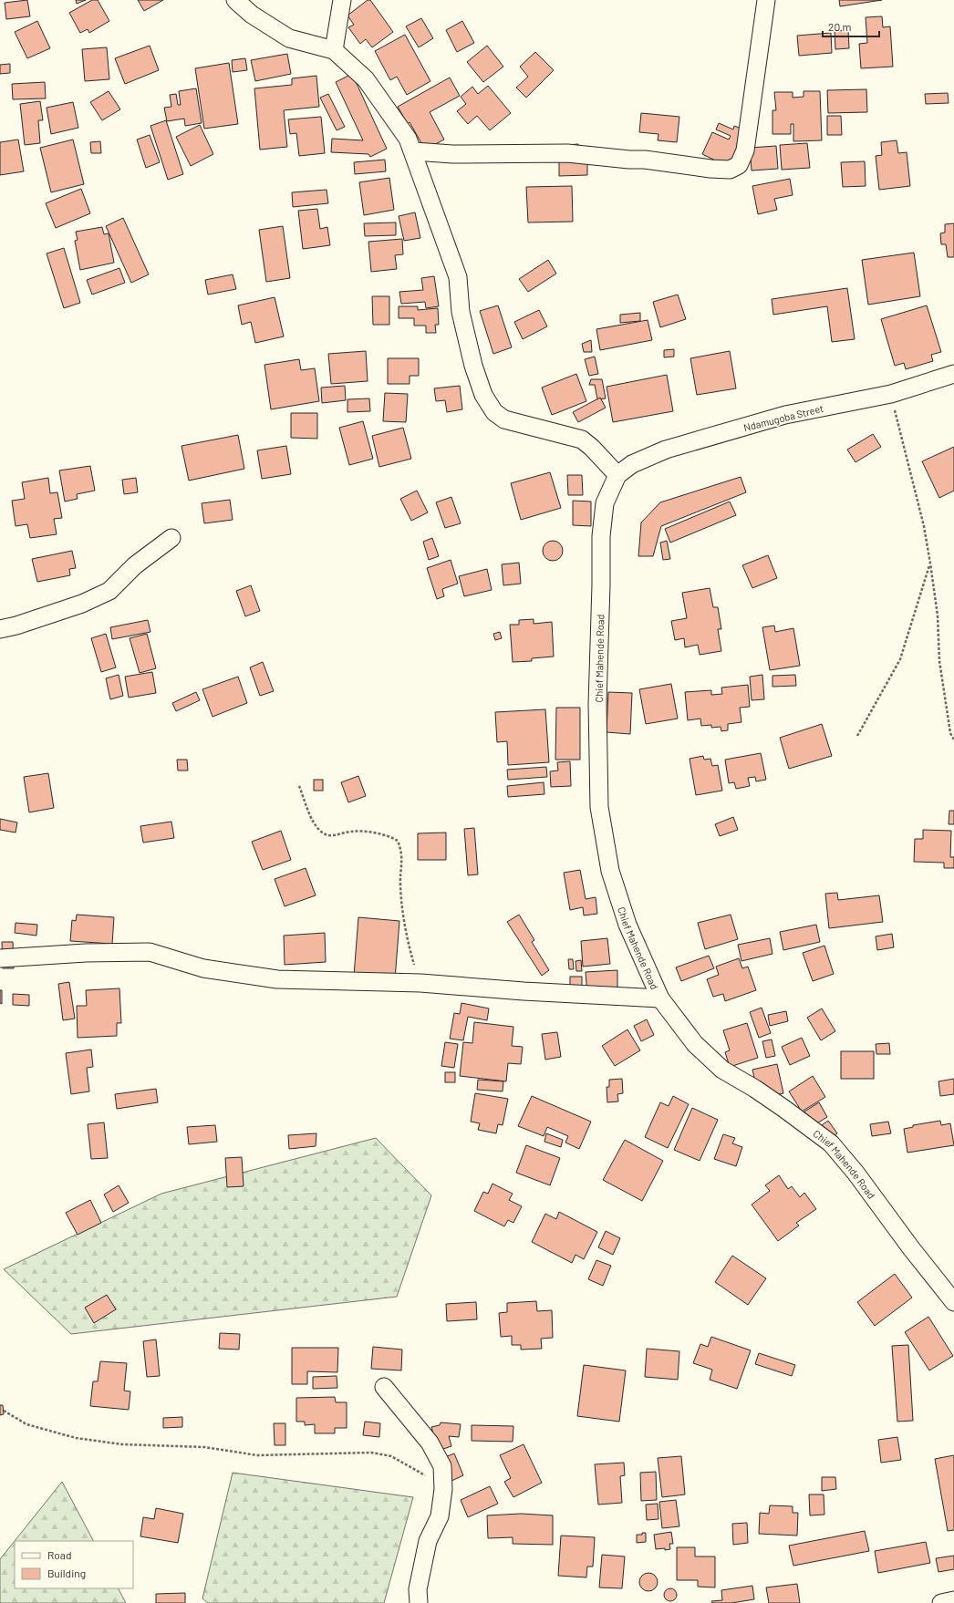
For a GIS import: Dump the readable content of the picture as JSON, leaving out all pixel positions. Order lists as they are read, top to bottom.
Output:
{
  "streets": {
    "street": ["Ndamugoba Street", "Chief Mahende Road"]
  },
  "crossings": [
    ["Ndamugoba Street", "Chief Mahende Road"]
  ],
  "legend": ["Road", "Building"],
  "scale_bar": "20 m"
}
